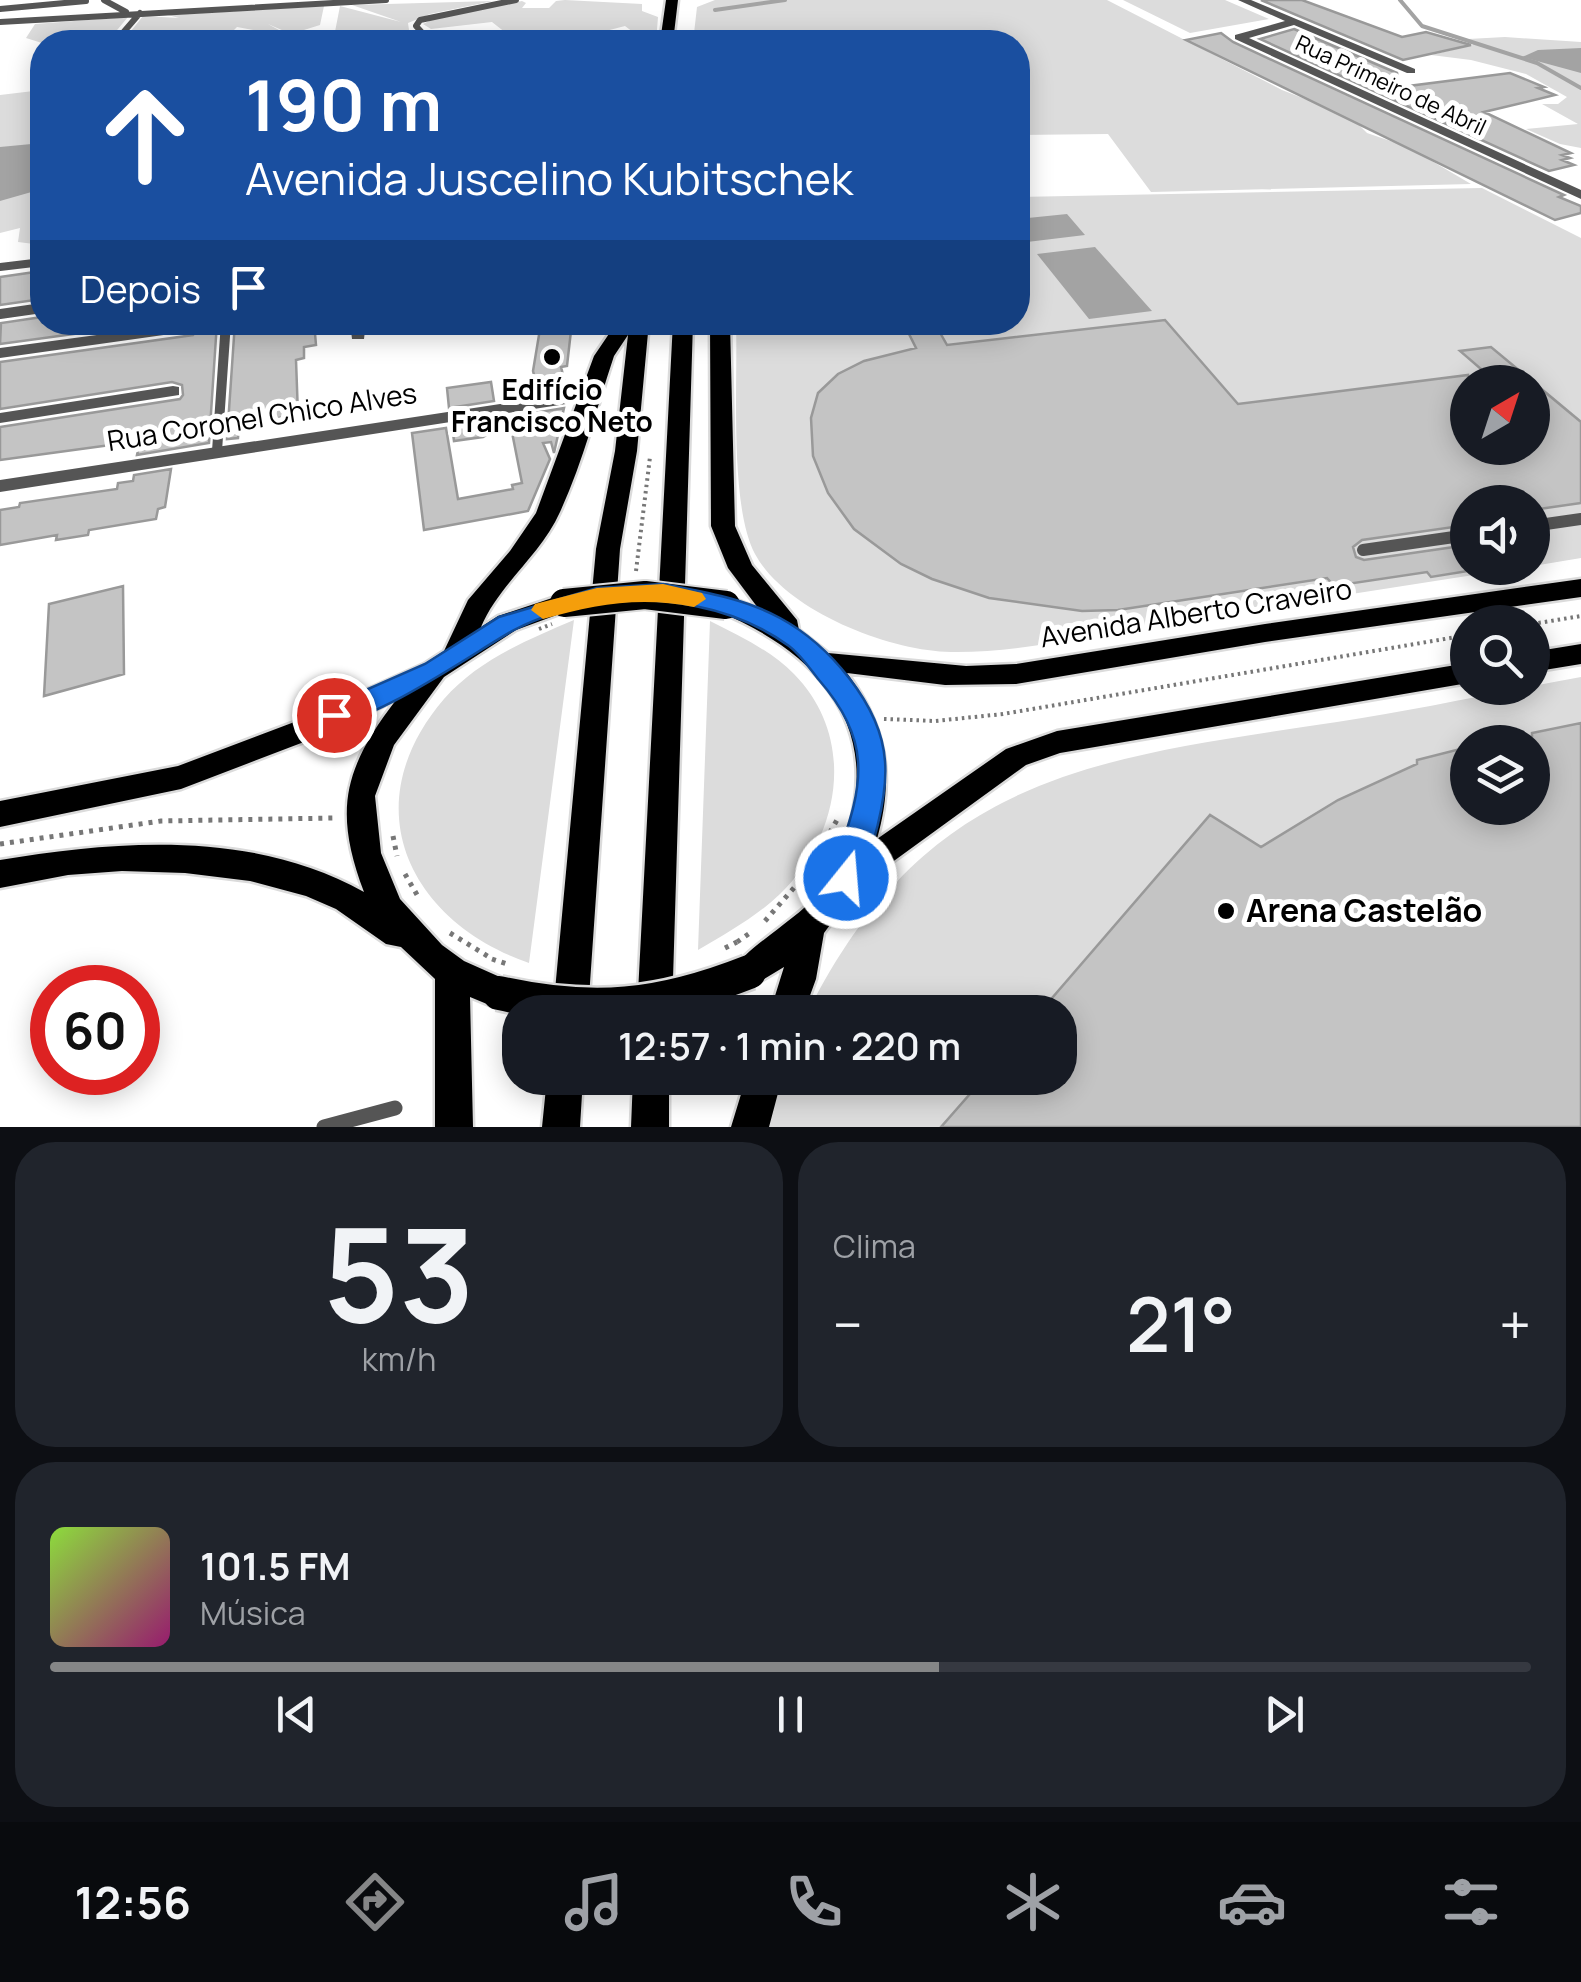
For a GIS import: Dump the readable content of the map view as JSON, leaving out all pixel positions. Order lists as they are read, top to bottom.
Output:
{
  "streets": {
    "main road": ["Avenida Alberto Craveiro"],
    "street": ["Rua Primeiro de Abril", "Rua Coronel Chico Alves"]
  },
  "places": ["Edifício Francisco Neto", "Arena Castelão"],
  "north": "top right",
  "page": {
    "turn": ["190 m", "Avenida Juscelino Kubitschek"],
    "then": "Depois",
    "limit": "60",
    "trip": "12:57 · 1 min · 220 m",
    "tile": [
      ["53", "km/h"],
      "Clima"
    ],
    "heat": ["−", "21°", "+"],
    "song": ["101.5 FM", "Música"],
    "tabs": "12:56"
  }
}
